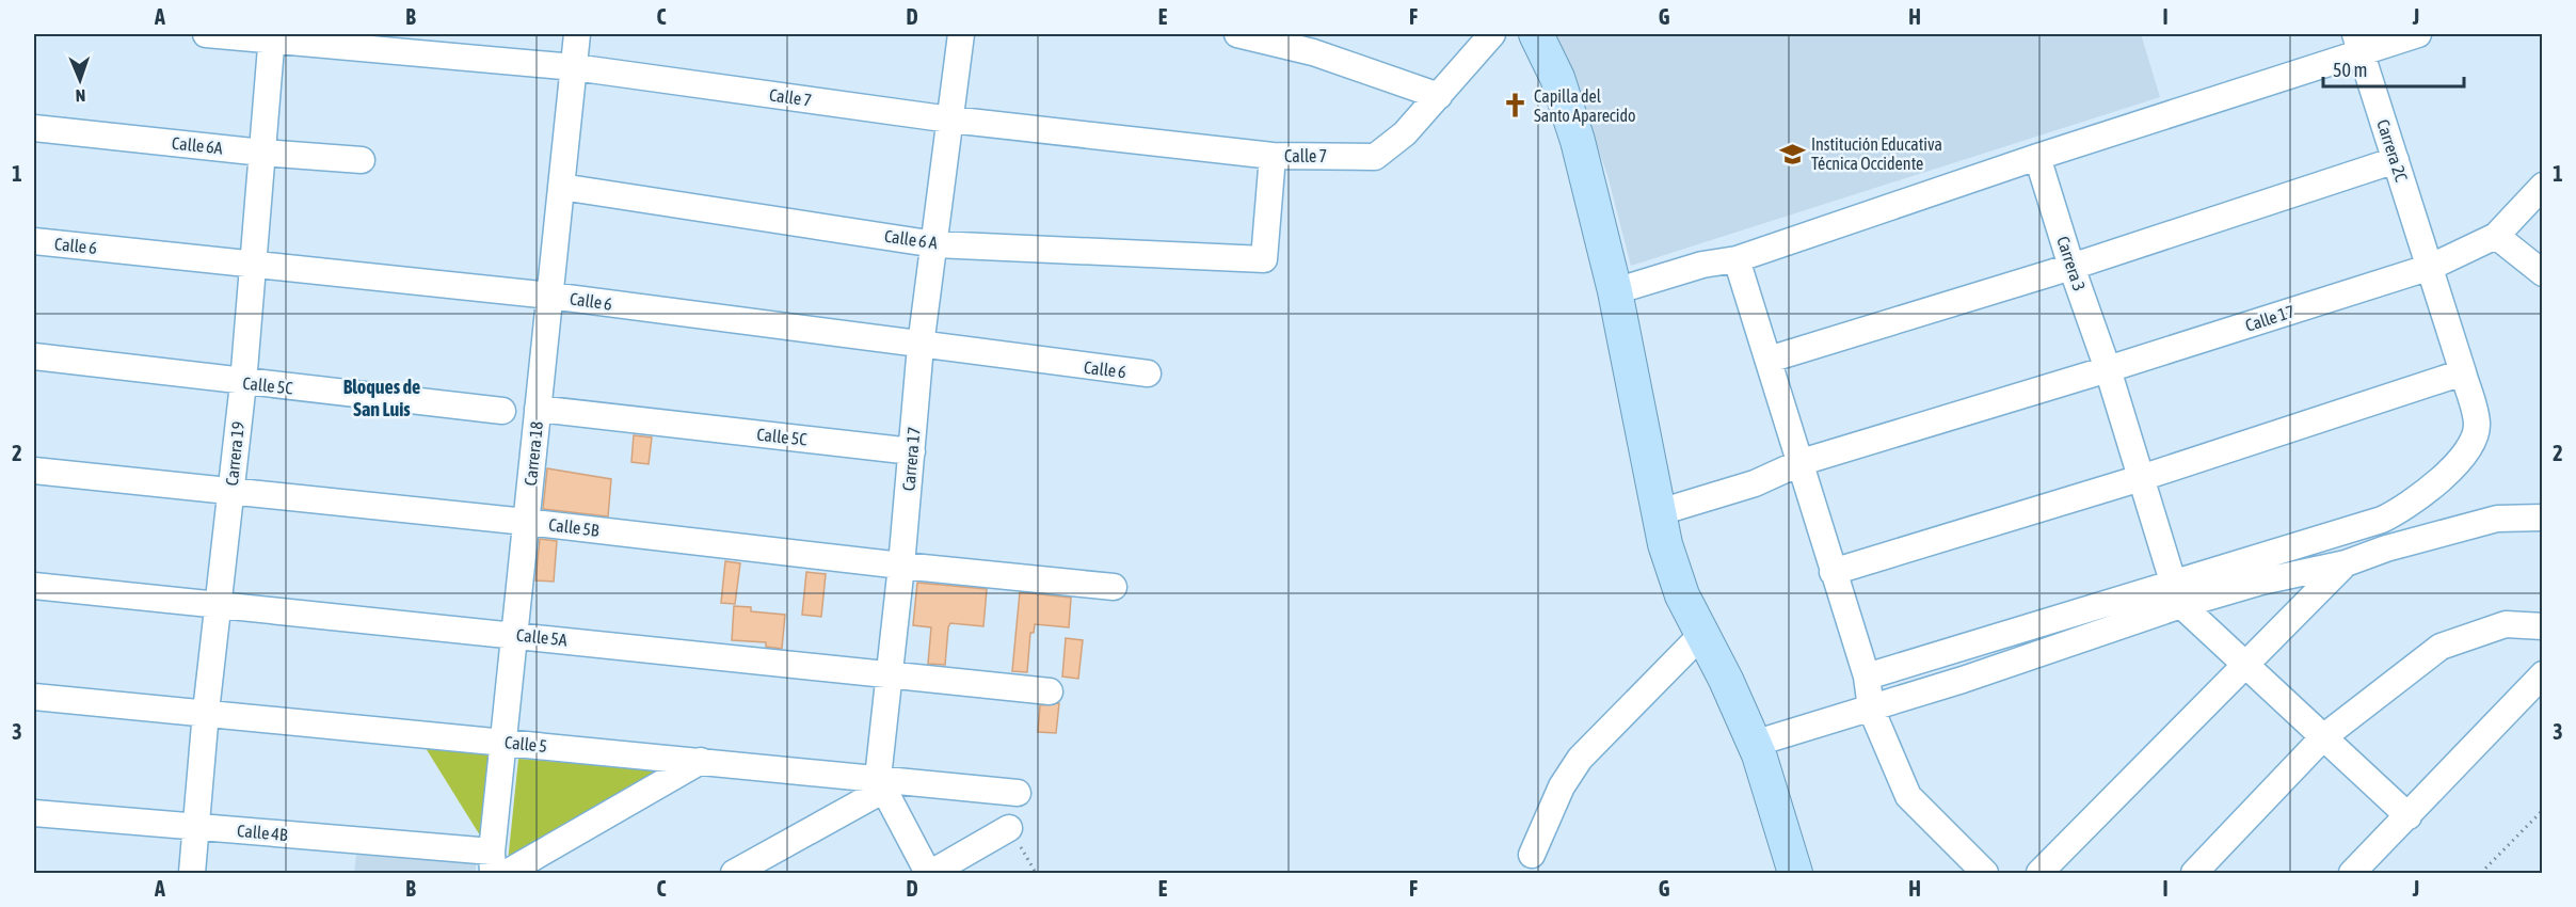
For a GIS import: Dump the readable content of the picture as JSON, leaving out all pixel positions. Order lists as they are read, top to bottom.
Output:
{
  "streets": {
    "street": [
      "Calle 7",
      "Calle 6A",
      "Carrera 2C",
      "Calle 6 A",
      "Calle 6",
      "Carrera 3",
      "Calle 17",
      "Calle 5C",
      "Carrera 19",
      "Carrera 18",
      "Carrera 17",
      "Calle 5B",
      "Calle 5A",
      "Calle 5",
      "Calle 4B"
    ]
  },
  "crossings": [
    ["Calle 7", "Calle 6 A"],
    ["Calle 7", "Carrera 19"],
    ["Calle 7", "Carrera 18"],
    ["Calle 7", "Carrera 17"],
    ["Calle 6A", "Carrera 19"],
    ["Carrera 2C", "Carrera 3"],
    ["Carrera 2C", "Calle 17"],
    ["Calle 6 A", "Carrera 18"],
    ["Calle 6 A", "Carrera 17"],
    ["Calle 6", "Carrera 19"],
    ["Calle 6", "Carrera 18"],
    ["Calle 6", "Carrera 17"],
    ["Carrera 3", "Calle 17"],
    ["Calle 5C", "Carrera 19"],
    ["Calle 5C", "Carrera 18"],
    ["Calle 5C", "Carrera 17"],
    ["Carrera 19", "Calle 5B"],
    ["Carrera 19", "Calle 5A"],
    ["Carrera 19", "Calle 5"],
    ["Carrera 19", "Calle 4B"],
    ["Carrera 18", "Calle 5B"],
    ["Carrera 18", "Calle 5A"],
    ["Carrera 18", "Calle 5"],
    ["Carrera 18", "Calle 4B"],
    ["Carrera 17", "Calle 5B"],
    ["Carrera 17", "Calle 5A"],
    ["Carrera 17", "Calle 5"]
  ],
  "districts": ["Bloques de San Luis"],
  "places": {
    "church": ["Capilla del Santo Aparecido"],
    "school or university": ["Institución Educativa Técnica Occidente"]
  },
  "scale_bar": "50 m",
  "north": "bottom",
  "grid": {
    "columns": [
      "A",
      "B",
      "C",
      "D",
      "E",
      "F",
      "G",
      "H",
      "I",
      "J"
    ],
    "rows": ["1", "2", "3"]
  }
}
